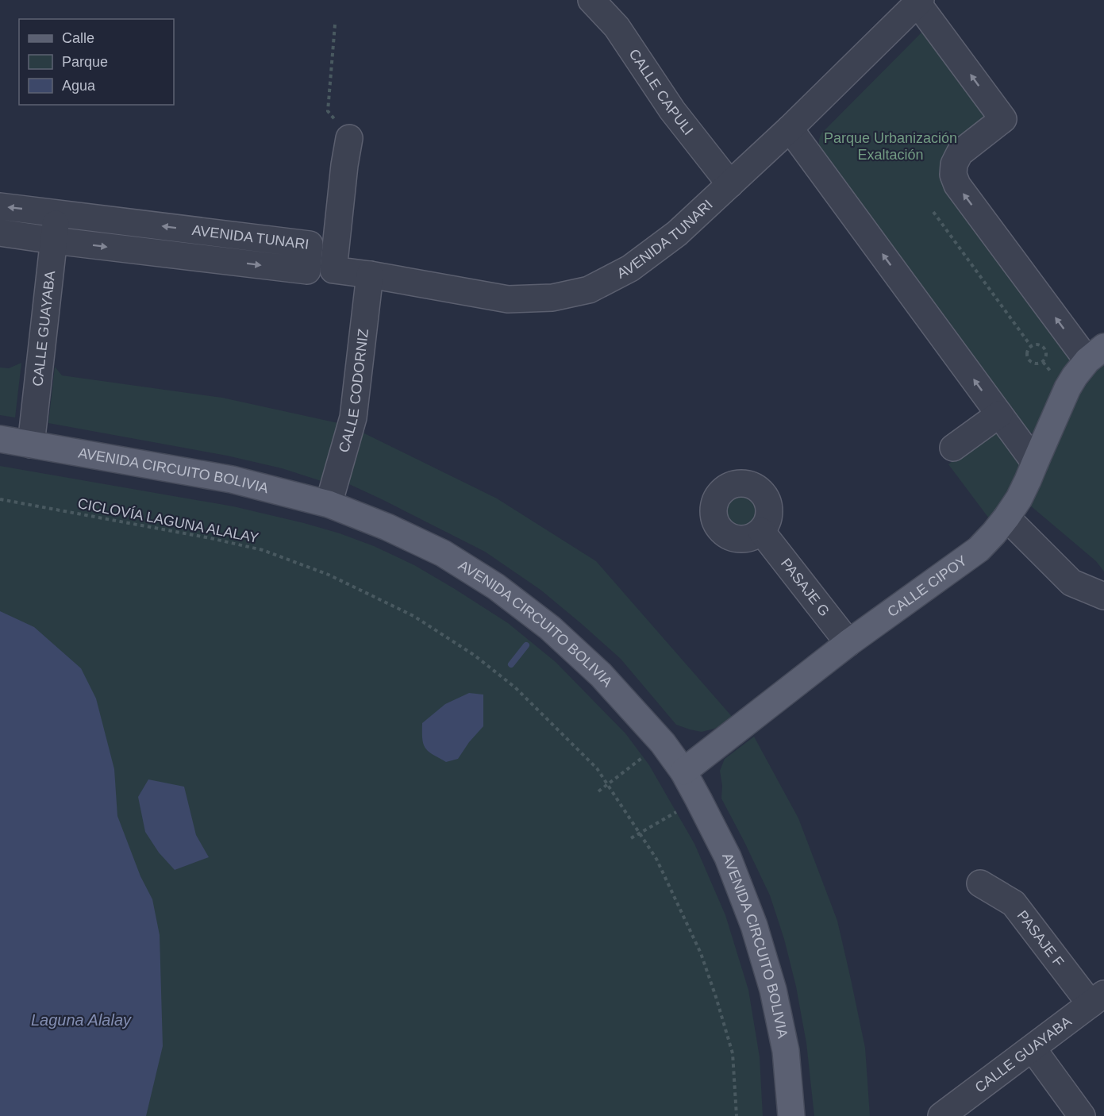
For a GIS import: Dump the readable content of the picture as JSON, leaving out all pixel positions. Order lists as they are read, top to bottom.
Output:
{
  "streets": {
    "main road": ["AVENIDA CIRCUITO BOLIVIA", "CALLE CIPOY"],
    "street": [
      "CALLE CAPULI",
      "AVENIDA TUNARI",
      "CALLE GUAYABA",
      "CALLE CODORNIZ",
      "PASAJE G",
      "PASAJE F"
    ],
    "path": ["CICLOVÍA LAGUNA ALALAY"]
  },
  "crossings": [
    ["CALLE CAPULI", "AVENIDA TUNARI"],
    ["AVENIDA TUNARI", "CALLE GUAYABA"],
    ["AVENIDA TUNARI", "CALLE CODORNIZ"],
    ["CALLE GUAYABA", "AVENIDA CIRCUITO BOLIVIA"],
    ["CALLE GUAYABA", "PASAJE F"],
    ["CALLE CODORNIZ", "AVENIDA CIRCUITO BOLIVIA"],
    ["AVENIDA CIRCUITO BOLIVIA", "CALLE CIPOY"],
    ["CALLE CIPOY", "PASAJE G"]
  ],
  "water": ["Laguna Alalay"],
  "parks": ["Parque Urbanización Exaltación"],
  "legend": ["Calle", "Parque", "Agua"]
}
